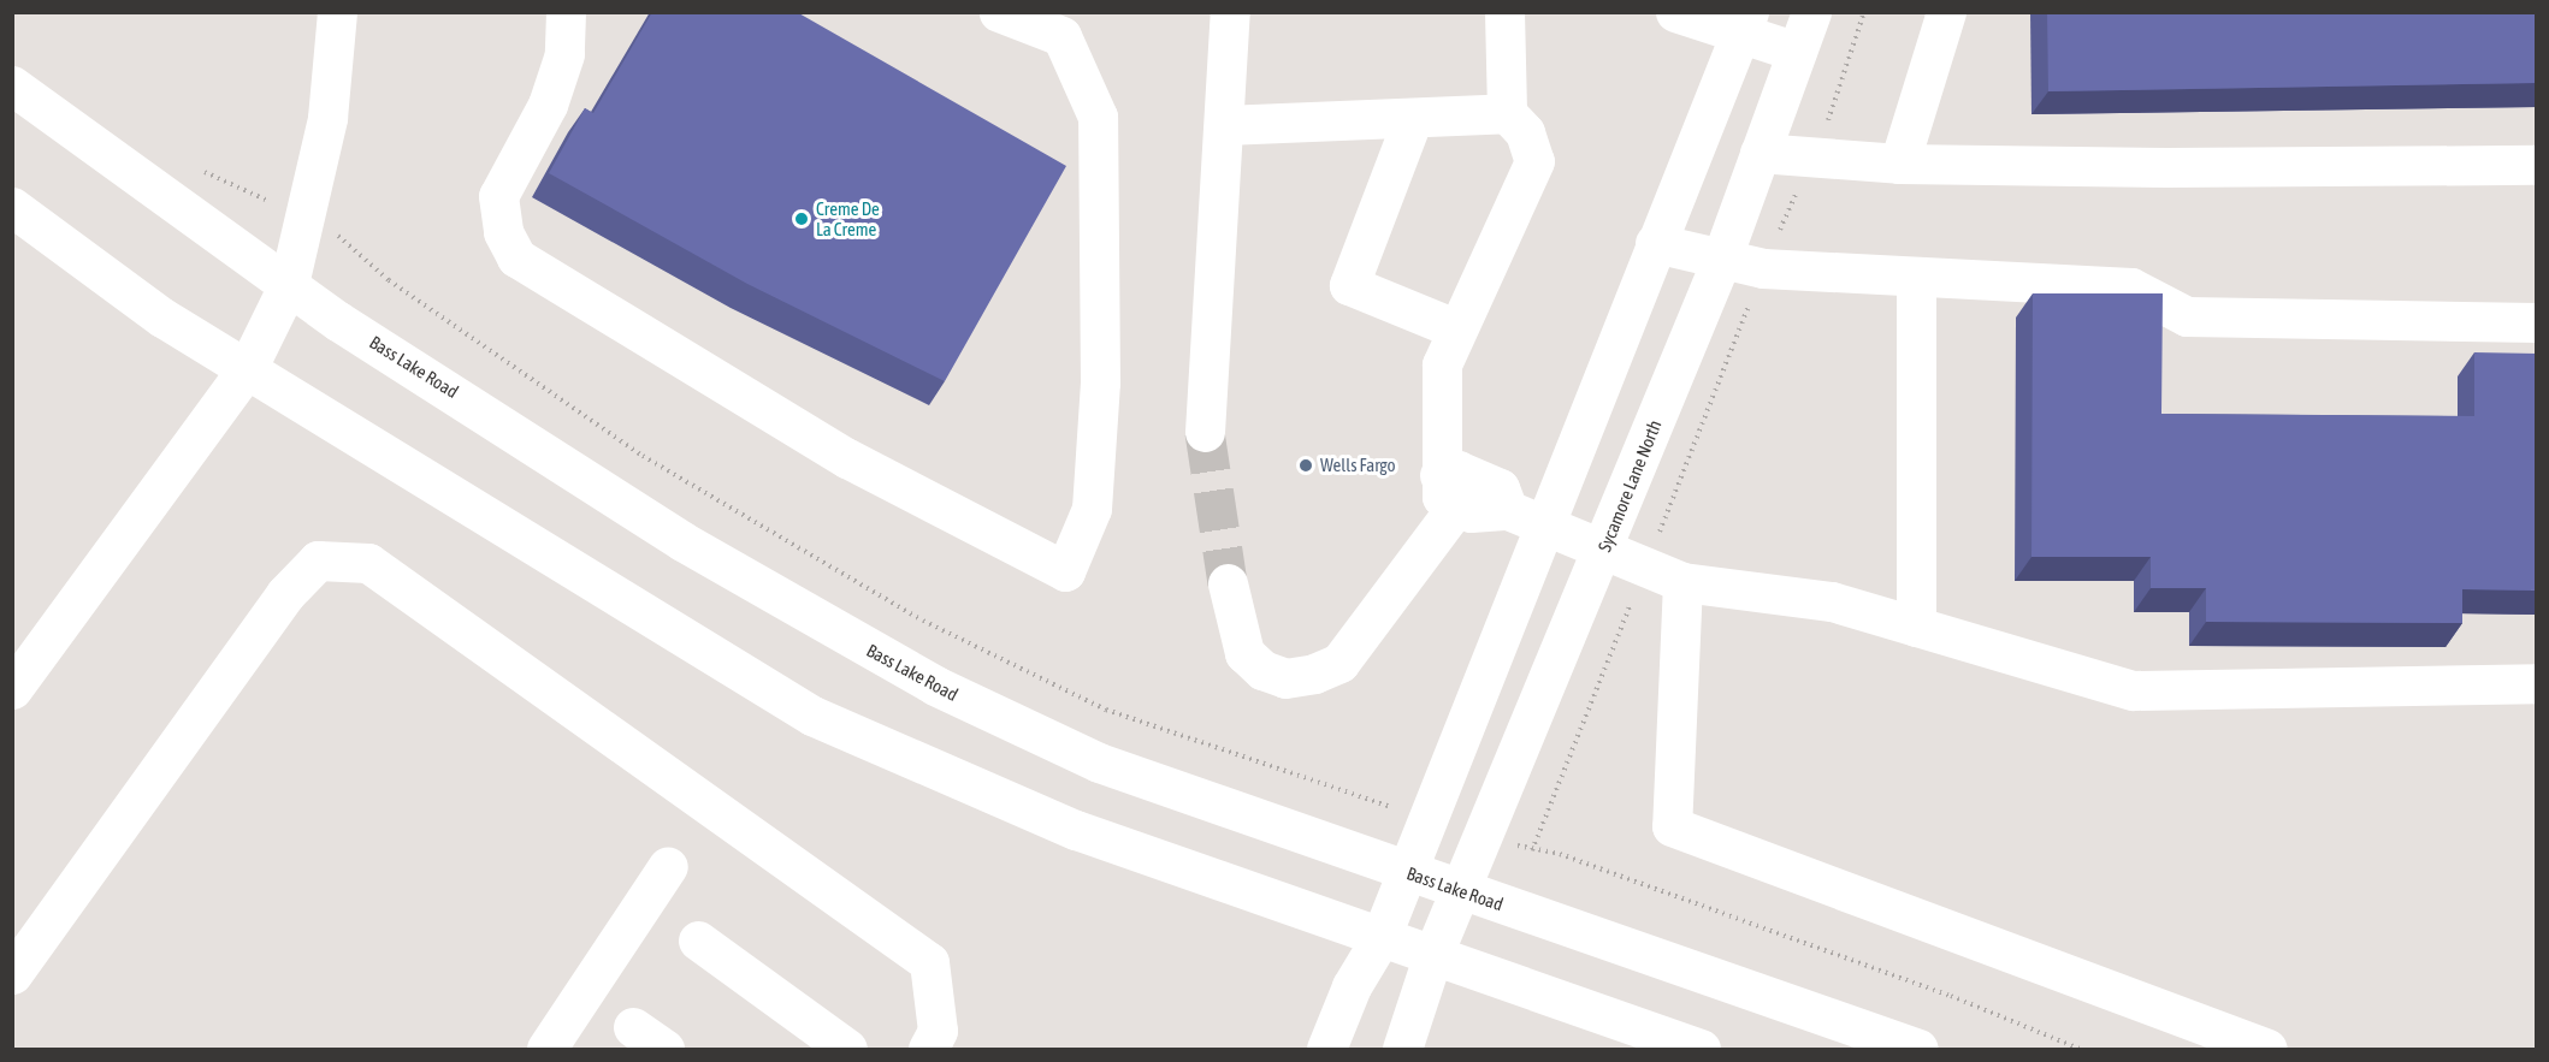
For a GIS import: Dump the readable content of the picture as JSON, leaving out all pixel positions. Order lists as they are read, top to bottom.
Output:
{
  "streets": {
    "main road": ["Bass Lake Road", "Sycamore Lane North"]
  },
  "crossings": [
    ["Bass Lake Road", "Sycamore Lane North"]
  ],
  "places": ["Creme De La Creme", "Wells Fargo"]
}
